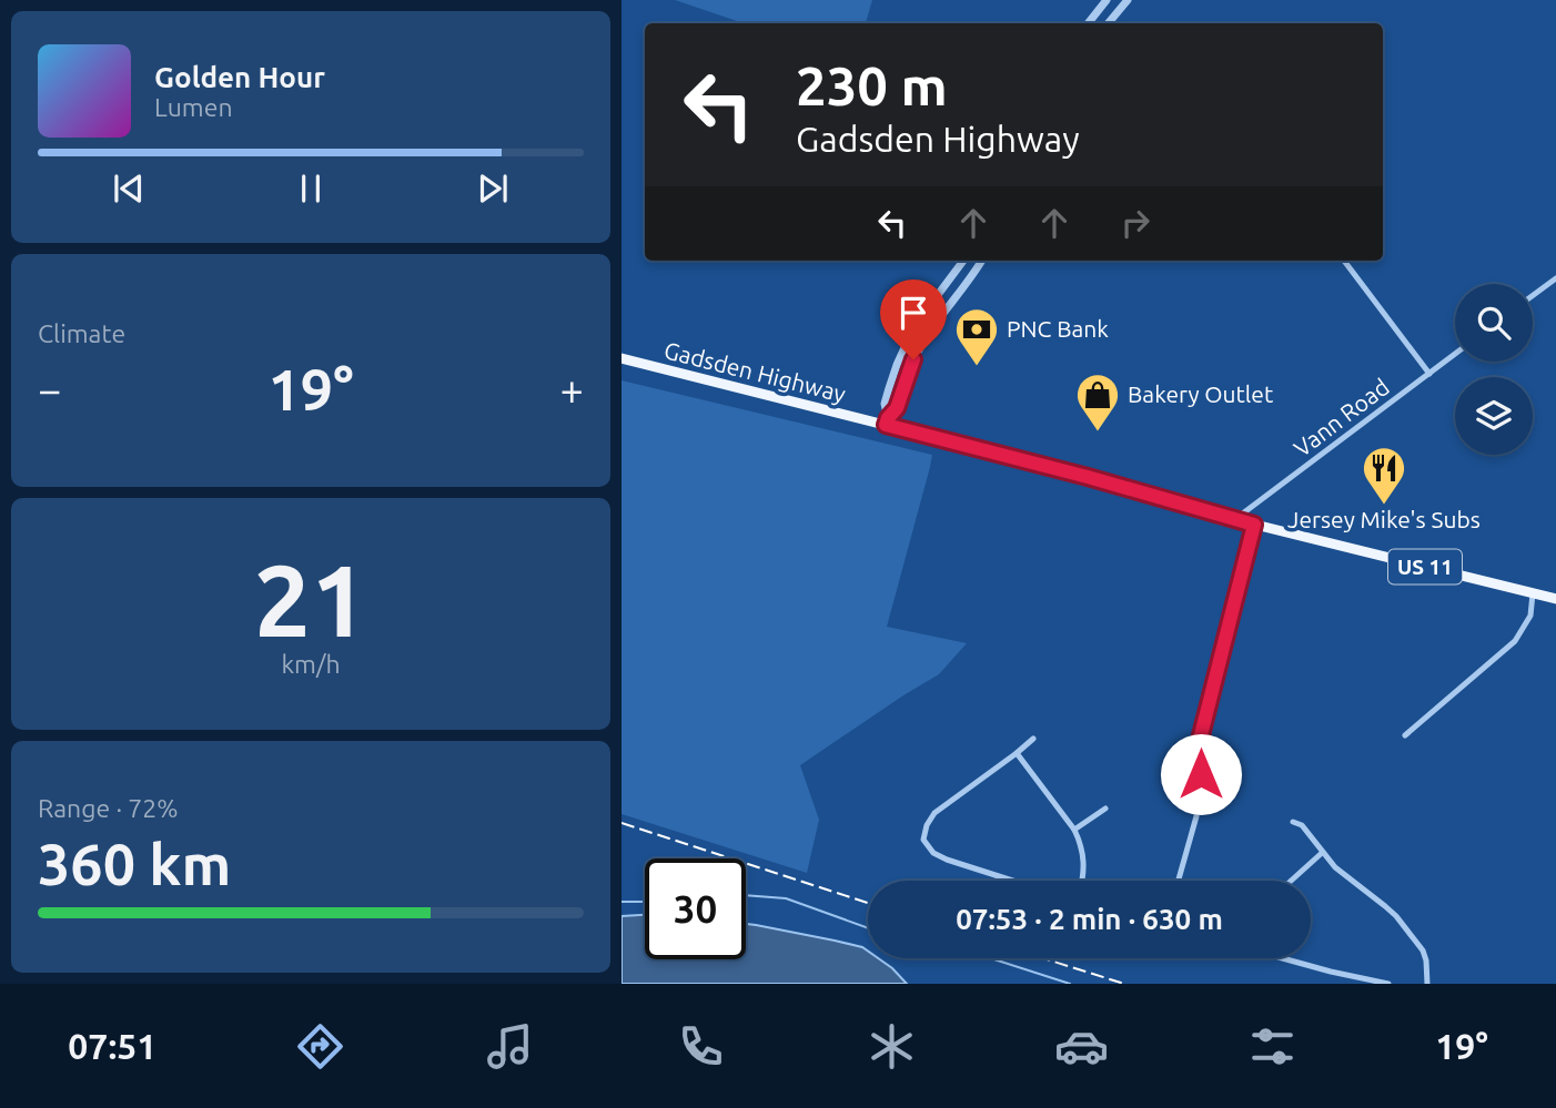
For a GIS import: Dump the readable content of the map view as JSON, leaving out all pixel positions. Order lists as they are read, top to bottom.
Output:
{
  "streets": {
    "main road": ["Gadsden Highway", "US 11"],
    "street": ["Vann Road"]
  },
  "crossings": [
    ["Gadsden Highway", "Vann Road"]
  ],
  "places": {
    "bank": ["PNC Bank"],
    "shop": ["Bakery Outlet"],
    "restaurant": ["Jersey Mike's Subs"]
  },
  "page": {
    "turn": ["230 m", "Gadsden Highway"],
    "song": ["Golden Hour", "Lumen"],
    "tile": [
      "Climate",
      ["21", "km/h"],
      ["Range · 72%", "360 km"]
    ],
    "heat": ["−", "19°", "+"],
    "limit": "30",
    "trip": "07:53 · 2 min · 630 m",
    "tabs": ["07:51", "19°"]
  }
}
